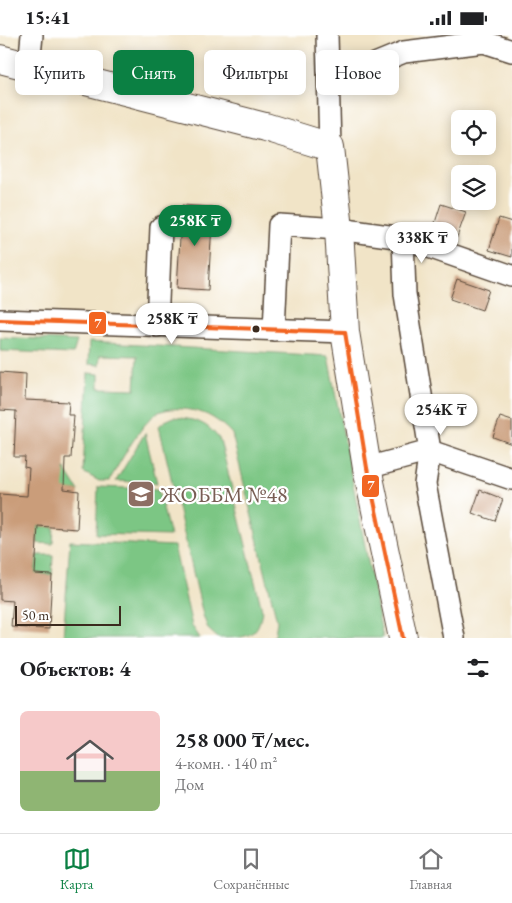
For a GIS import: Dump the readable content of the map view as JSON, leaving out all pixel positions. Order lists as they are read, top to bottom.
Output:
{
  "places": {
    "school or university": ["ЖОББМ №48"]
  },
  "lines": ["transit line 7"],
  "scale_bar": "50 m",
  "page": {
    "status": "15:41",
    "chip": [
      "Купить",
      "Снять",
      "Фильтры",
      "Новое"
    ],
    "price": [
      "258K ₸",
      "338K ₸",
      "258K ₸",
      "254K ₸"
    ],
    "scale": "50 m",
    "heading": "Объектов: 4",
    "list": [
      {
        "name": "258 000 ₸/мес.",
        "note": "4-комн. · 140 m² · Дом"
      }
    ],
    "tabs": ["Карта", "Сохранённые", "Главная"]
  }
}
